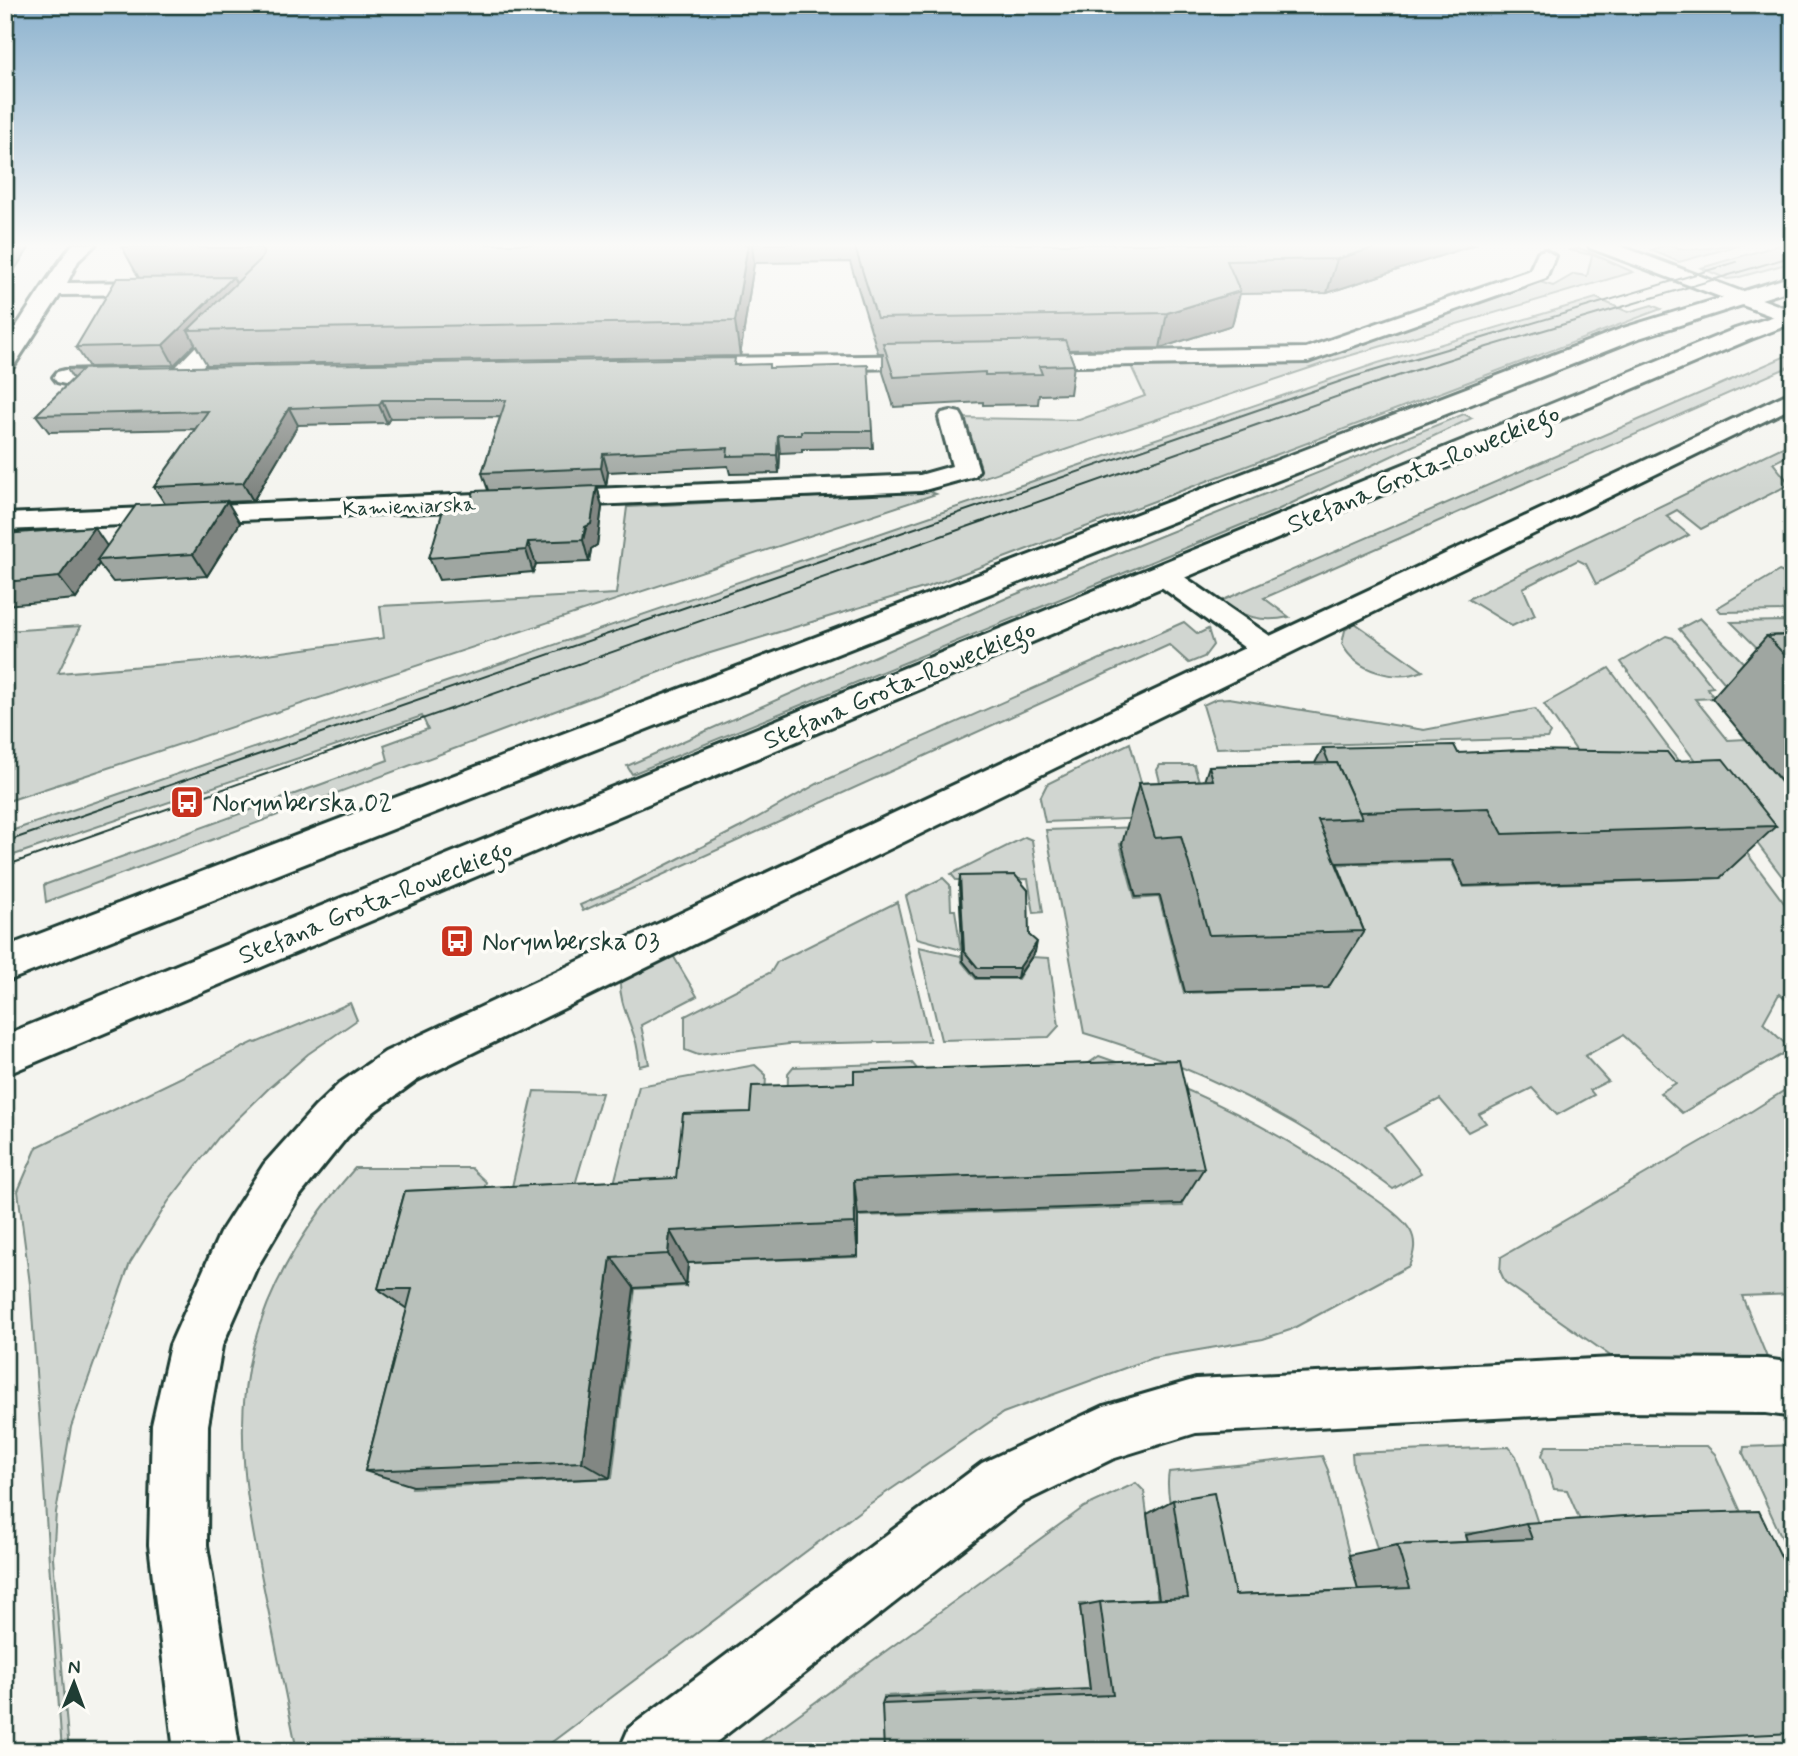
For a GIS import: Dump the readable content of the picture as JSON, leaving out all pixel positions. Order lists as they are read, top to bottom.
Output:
{
  "streets": {
    "street": ["Stefana Grota-Roweckiego", "Kamieniarska"]
  },
  "places": {
    "bus stop": ["Norymberska 02", "Norymberska 03"]
  },
  "north": "top"
}
